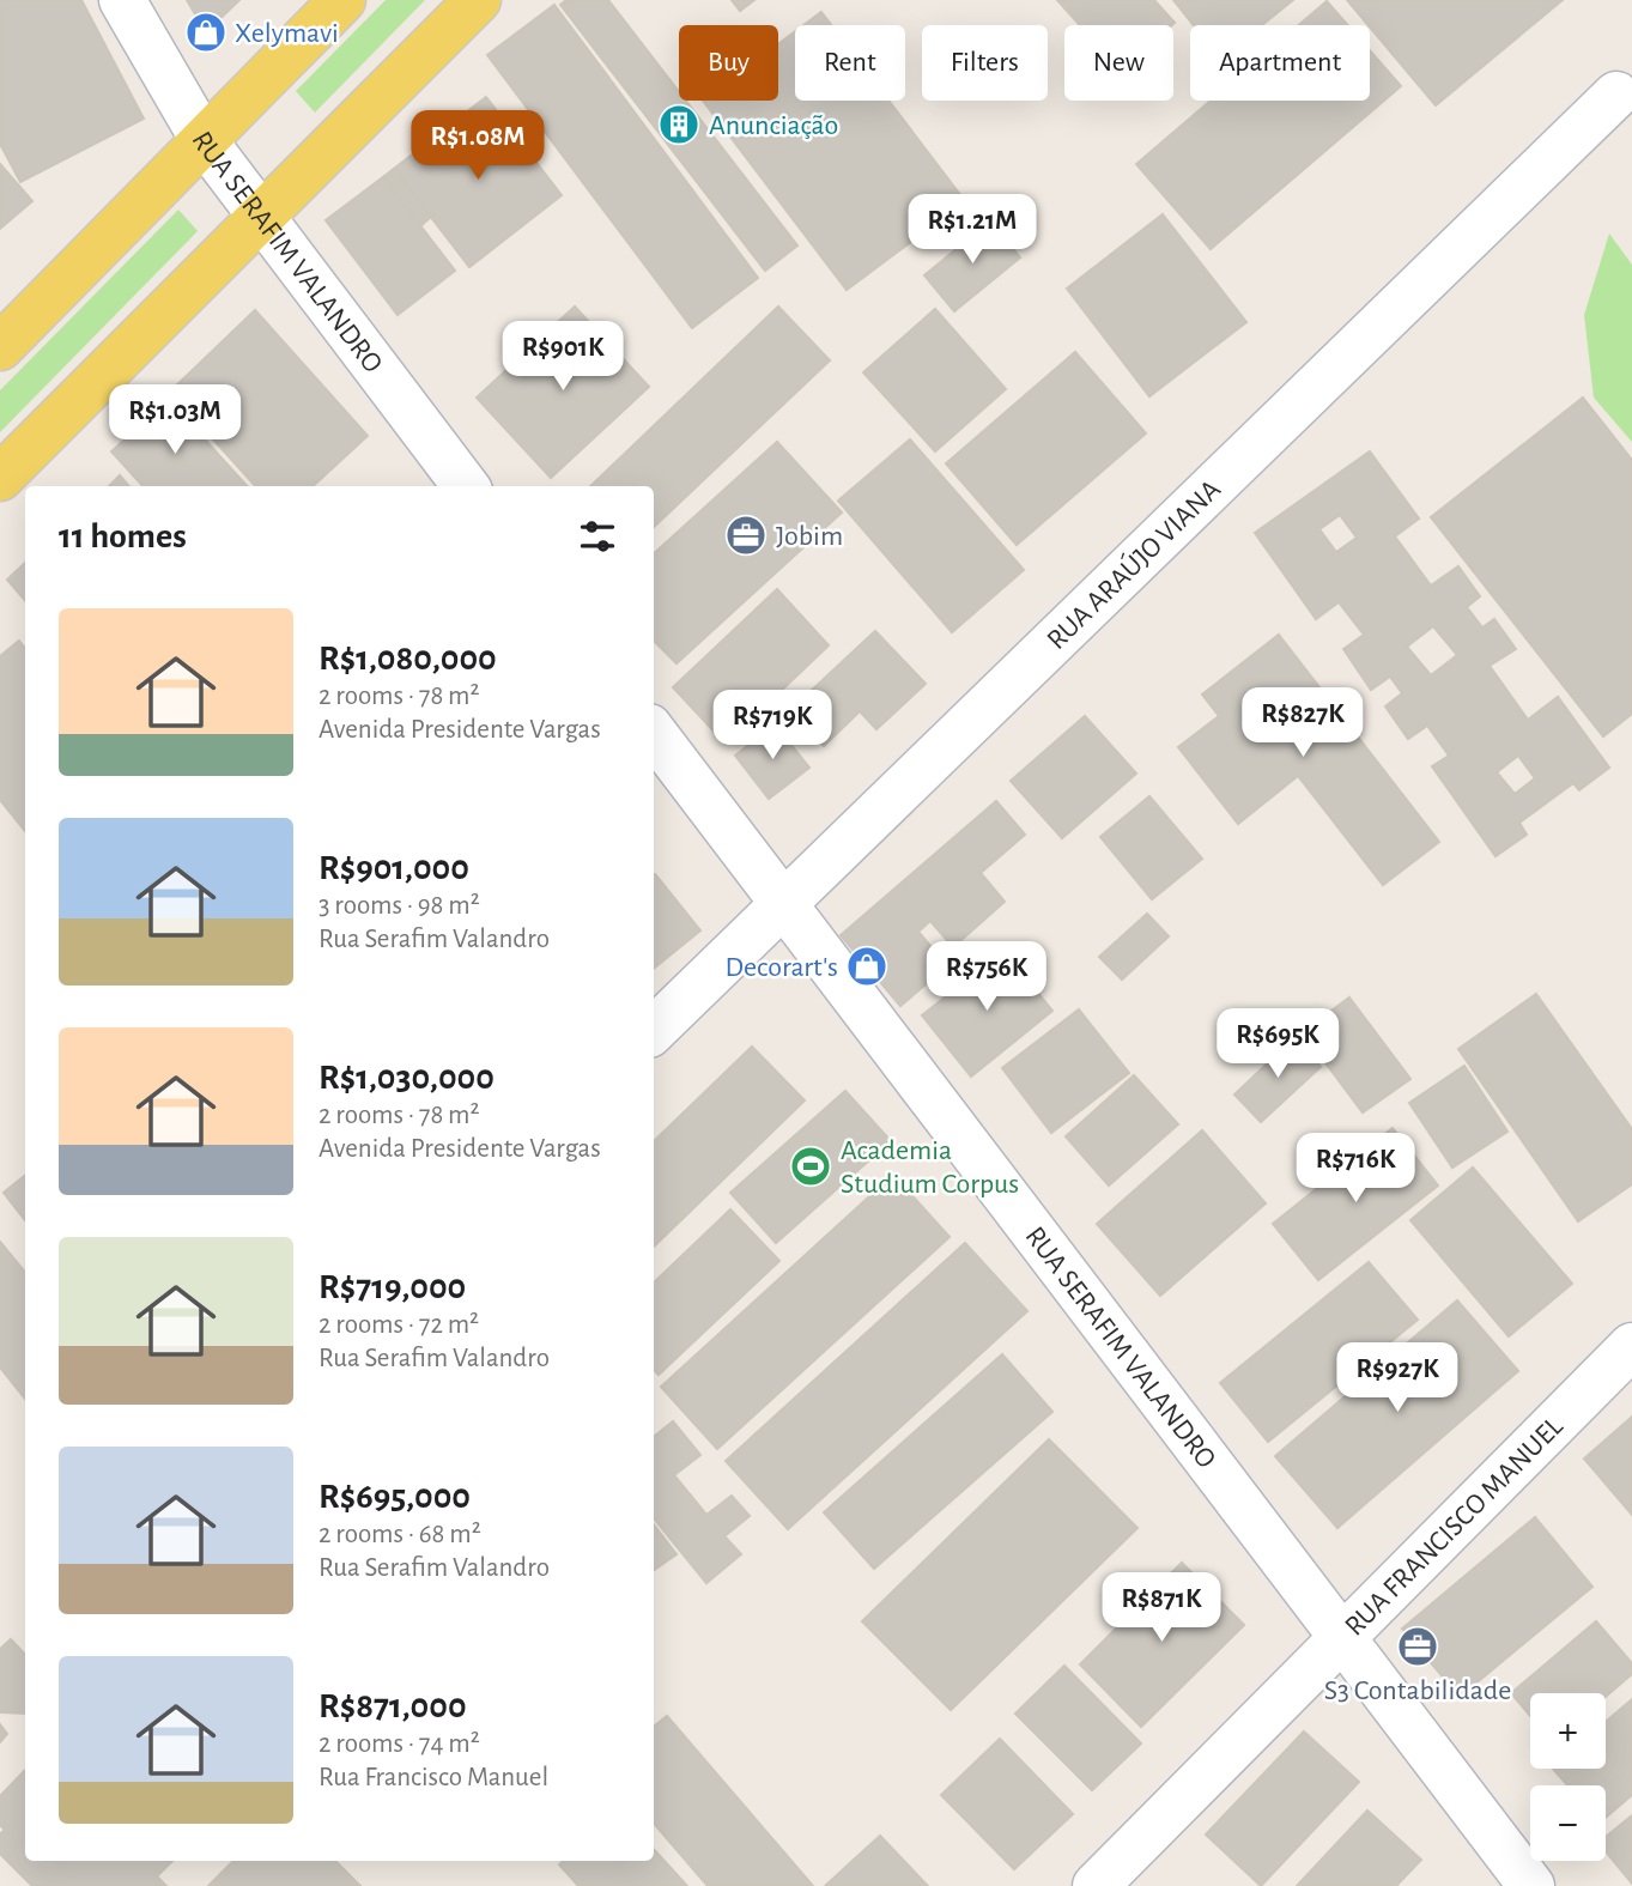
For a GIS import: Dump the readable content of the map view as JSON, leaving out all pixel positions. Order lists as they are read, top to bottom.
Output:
{
  "streets": {
    "street": ["RUA SERAFIM VALANDRO", "RUA ARAÚJO VIANA", "RUA FRANCISCO MANUEL"]
  },
  "crossings": [
    ["RUA SERAFIM VALANDRO", "RUA ARAÚJO VIANA"],
    ["RUA SERAFIM VALANDRO", "RUA FRANCISCO MANUEL"]
  ],
  "places": {
    "shop": ["Xelymavi", "Decorart's"],
    "building": ["Anunciação"],
    "office": ["Jobim", "S3 Contabilidade"],
    "sports": ["Academia Studium Corpus"]
  },
  "page": {
    "chip": [
      "Buy",
      "Rent",
      "Filters",
      "New",
      "Apartment"
    ],
    "price": [
      "R$1.08M",
      "R$1.21M",
      "R$901K",
      "R$1.03M",
      "R$827K",
      "R$719K",
      "R$756K",
      "R$695K",
      "R$716K",
      "R$927K",
      "R$871K"
    ],
    "heading": "11 homes",
    "list": [
      {
        "name": "R$1,080,000",
        "note": "2 rooms · 78 m² · Avenida Presidente Vargas"
      },
      {
        "name": "R$901,000",
        "note": "3 rooms · 98 m² · Rua Serafim Valandro"
      },
      {
        "name": "R$1,030,000",
        "note": "2 rooms · 78 m² · Avenida Presidente Vargas"
      },
      {
        "name": "R$719,000",
        "note": "2 rooms · 72 m² · Rua Serafim Valandro"
      },
      {
        "name": "R$695,000",
        "note": "2 rooms · 68 m² · Rua Serafim Valandro"
      },
      {
        "name": "R$871,000",
        "note": "2 rooms · 74 m² · Rua Francisco Manuel"
      }
    ],
    "map_buttons": ["+", "−"]
  }
}
